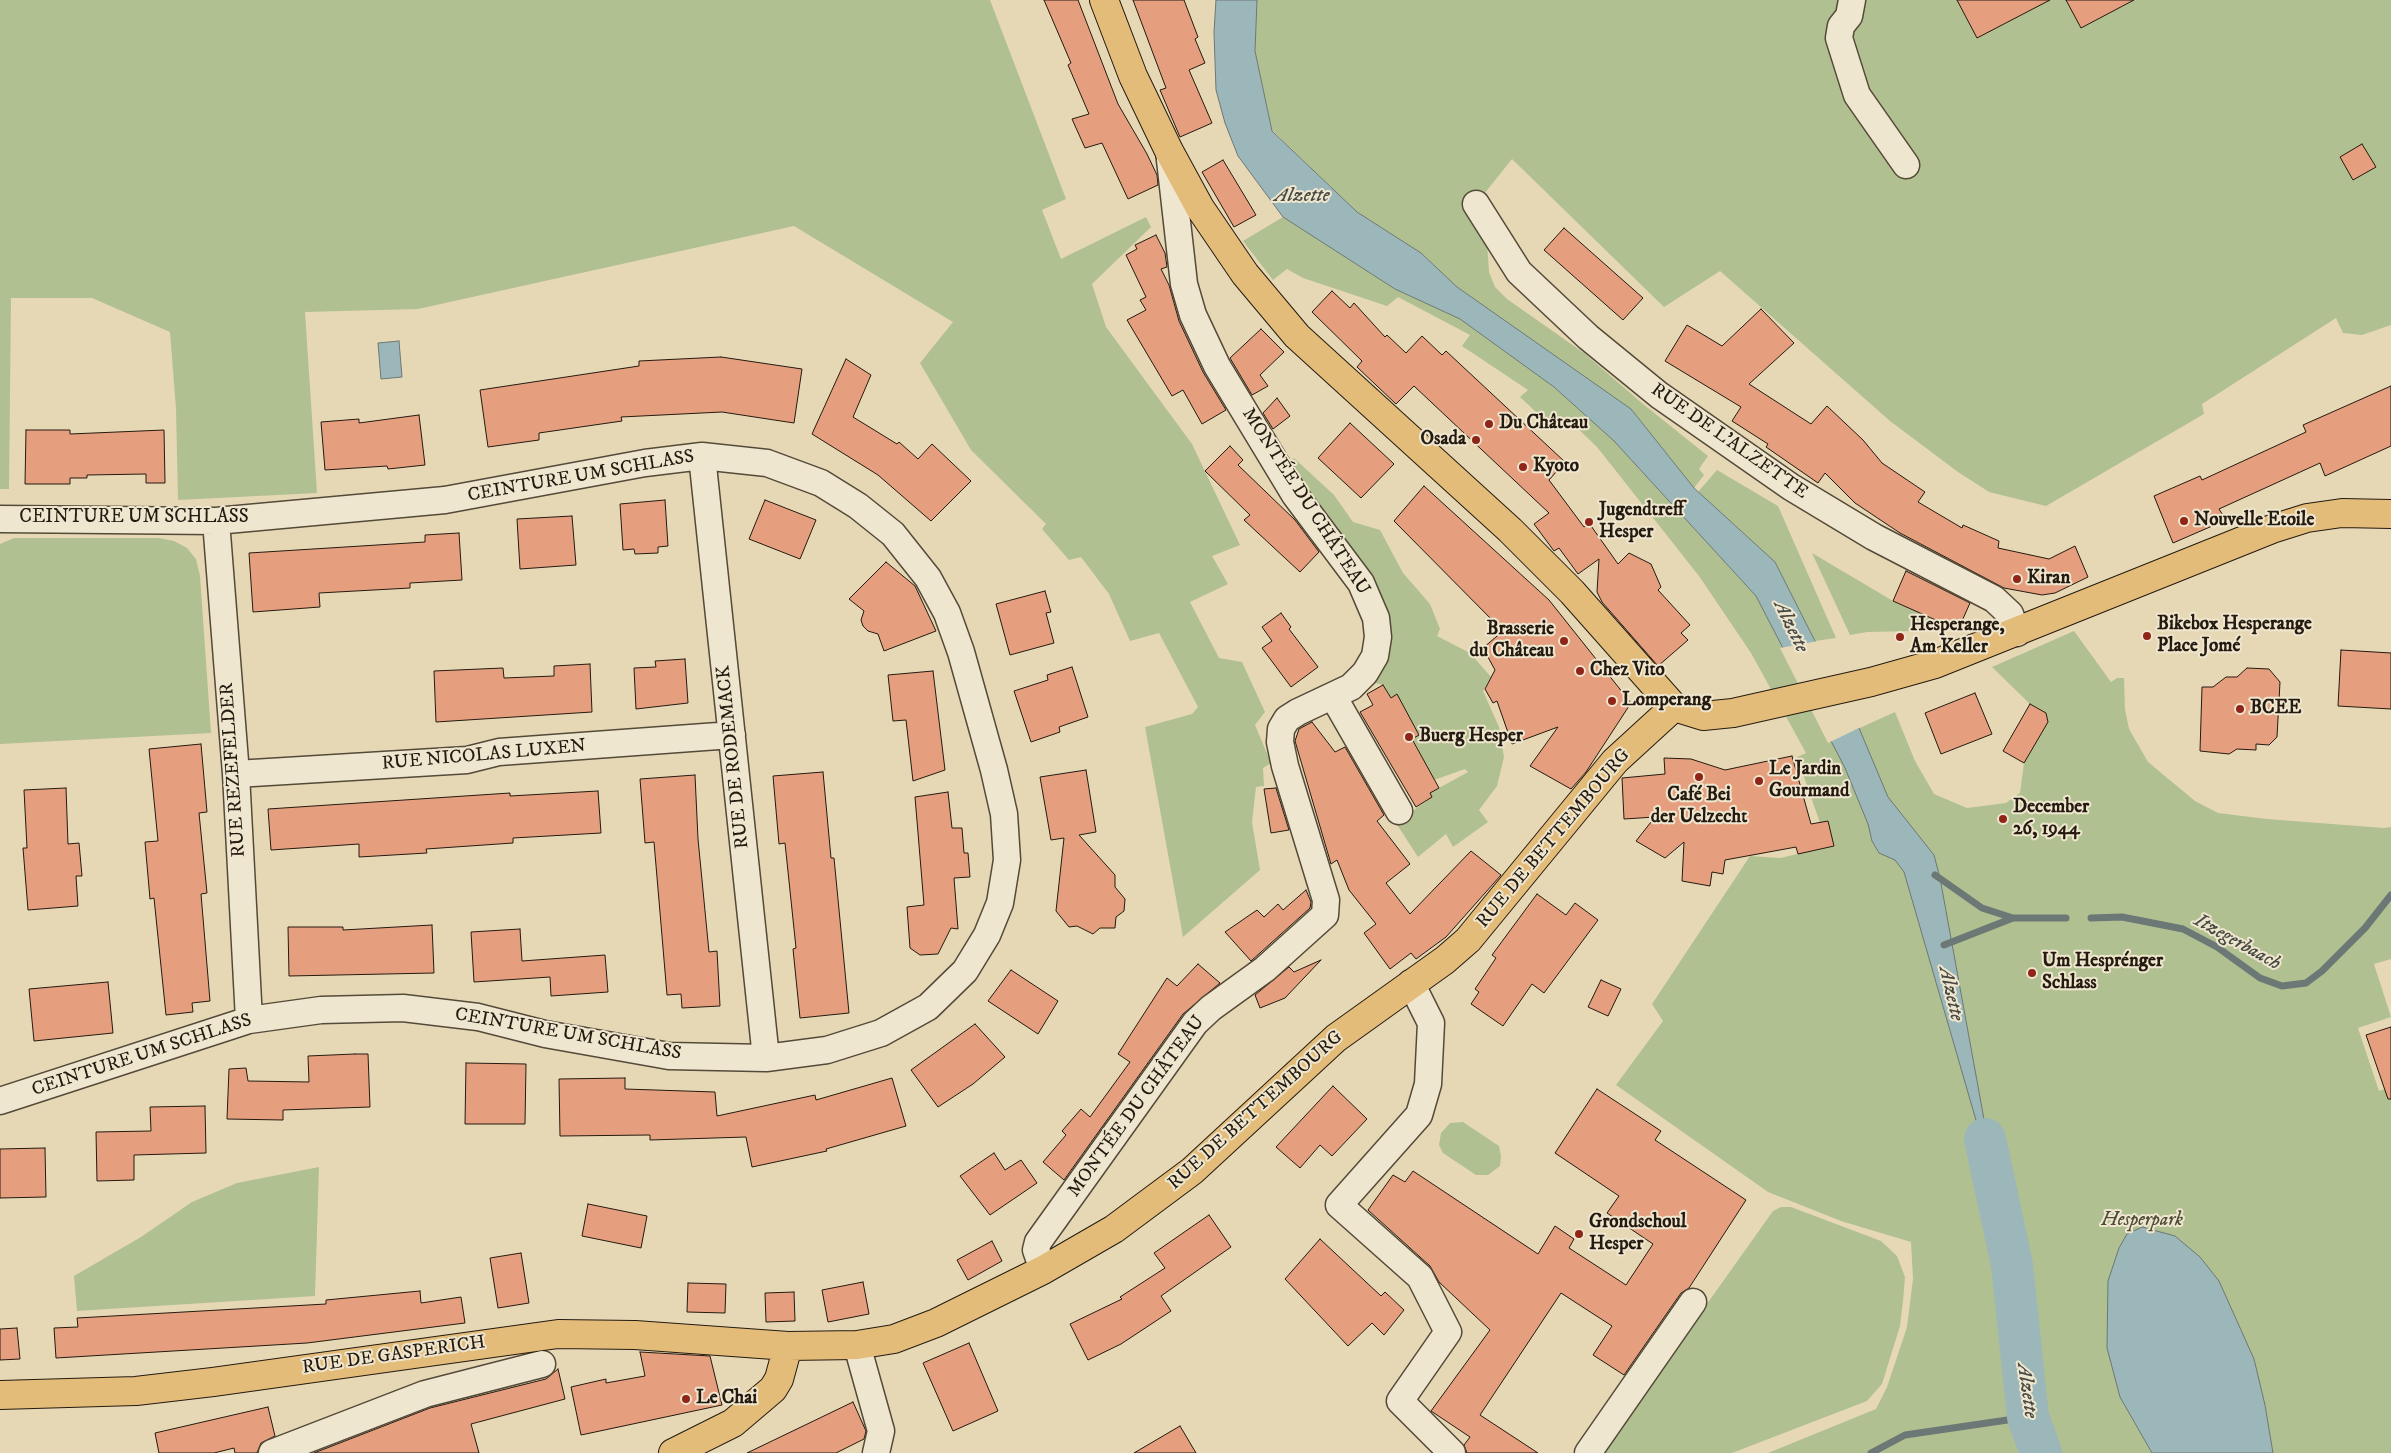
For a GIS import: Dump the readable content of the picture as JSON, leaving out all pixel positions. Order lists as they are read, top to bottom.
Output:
{
  "streets": {
    "main road": ["RUE DE BETTEMBOURG", "RUE DE GASPERICH"],
    "street": [
      "RUE DE L'ALZETTE",
      "CEINTURE UM SCHLASS",
      "MONTÉE DU CHÂTEAU",
      "RUE NICOLAS LUXEN",
      "RUE DE RODEMACK",
      "RUE REZEFELDER"
    ]
  },
  "crossings": [
    ["CEINTURE UM SCHLASS", "RUE DE RODEMACK"],
    ["CEINTURE UM SCHLASS", "RUE REZEFELDER"],
    ["MONTÉE DU CHÂTEAU", "RUE DE BETTEMBOURG"],
    ["RUE NICOLAS LUXEN", "RUE DE RODEMACK"],
    ["RUE NICOLAS LUXEN", "RUE REZEFELDER"],
    ["RUE DE BETTEMBOURG", "RUE DE GASPERICH"]
  ],
  "water": ["Alzette", "Itzegerbaach"],
  "parks": ["Hesperpark"],
  "places": [
    "Du Château",
    "Osada",
    "Kyoto",
    "Nouvelle Etoile",
    "Jugendtreff Hesper",
    "Kiran",
    "Bikebox Hesperange Place Jomé",
    "Hesperange, Am Keller",
    "Brasserie du Château",
    "Chez Vito",
    "Lomperang",
    "BCEE",
    "Buerg Hesper",
    "Café Bei der Uelzecht",
    "Le Jardin Gourmand",
    "December 26, 1944",
    "Um Hesprénger Schlass",
    "Grondschoul Hesper",
    "Le Chai"
  ]
}
